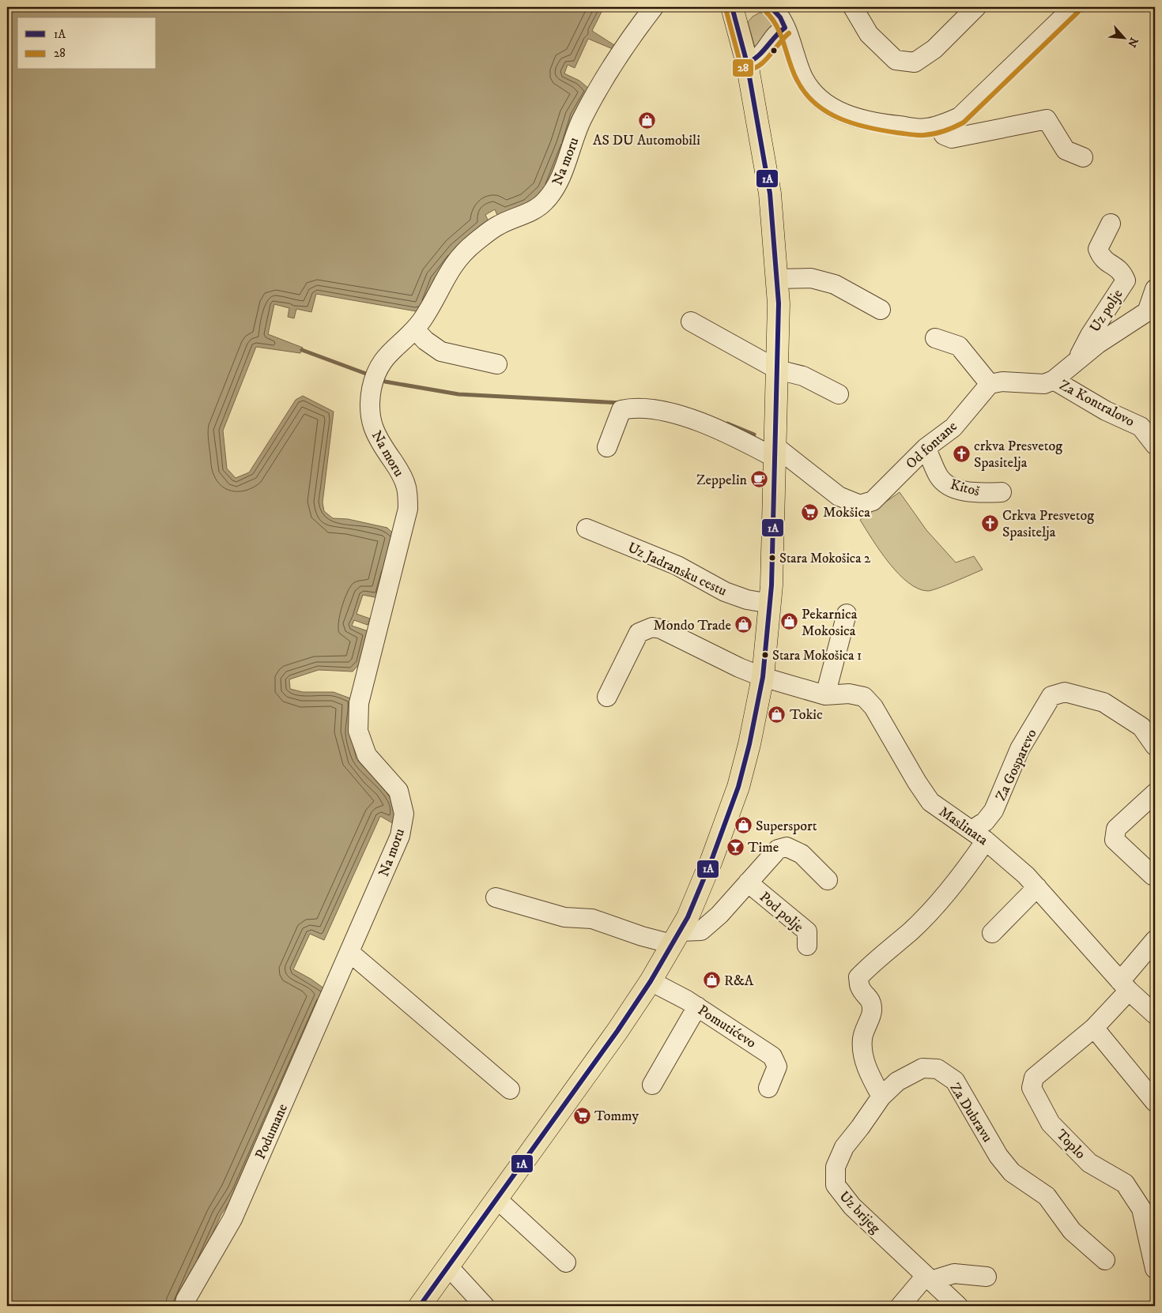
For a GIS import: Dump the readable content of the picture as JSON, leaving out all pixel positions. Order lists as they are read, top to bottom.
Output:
{
  "streets": {
    "street": [
      "Na moru",
      "Uz polje",
      "Za Kontralovo",
      "Od fontane",
      "Kitoš",
      "Uz Jadransku cestu",
      "Za Gosparevo",
      "Maslinata",
      "Pod polje",
      "Pomutićevo",
      "Za Dubravu",
      "Podumane",
      "Toplo",
      "Uz brijeg"
    ]
  },
  "crossings": [
    ["Na moru", "Podumane"],
    ["Od fontane", "Kitoš"],
    ["Za Gosparevo", "Maslinata"],
    ["Maslinata", "Toplo"],
    ["Za Dubravu", "Uz brijeg"]
  ],
  "places": {
    "shop": [
      "AS DU Automobili",
      "Pekarnica Mokosica",
      "Mondo Trade",
      "Tokic",
      "Supersport",
      "R&A"
    ],
    "church": ["crkva Presvetog Spasitelja", "Crkva Presvetog Spasitelja"],
    "cafe": ["Zeppelin"],
    "supermarket": ["Mokšica", "Tommy"],
    "other": ["Stara Mokošica 2", "Stara Mokošica 1"],
    "bar": ["Time"]
  },
  "lines": ["transit line 1A", "transit line 28"],
  "legend": ["1A", "28"],
  "north": "bottom right"
}
